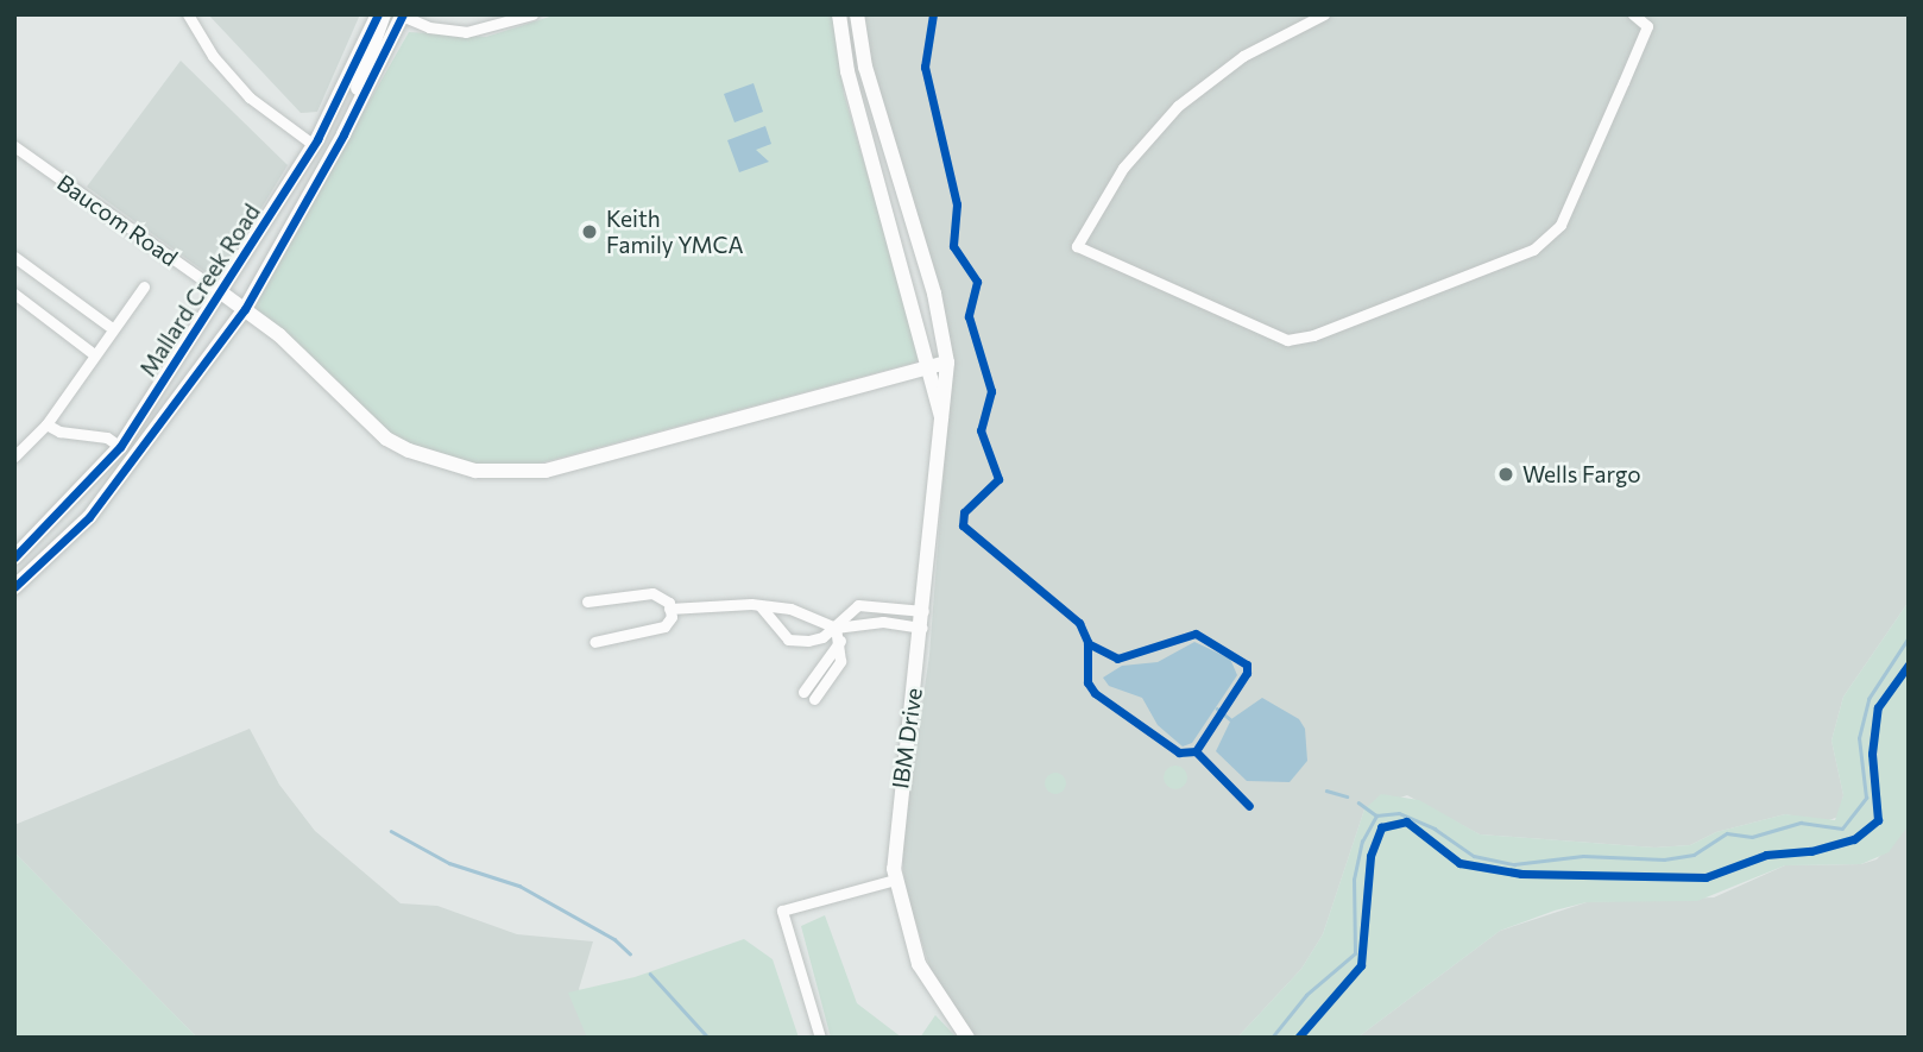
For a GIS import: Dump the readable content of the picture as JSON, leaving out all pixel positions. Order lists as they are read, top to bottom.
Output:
{
  "streets": {
    "street": ["Baucom Road", "Mallard Creek Road", "IBM Drive"]
  },
  "crossings": [
    ["Baucom Road", "Mallard Creek Road"]
  ],
  "places": ["Keith Family YMCA", "Wells Fargo"]
}
